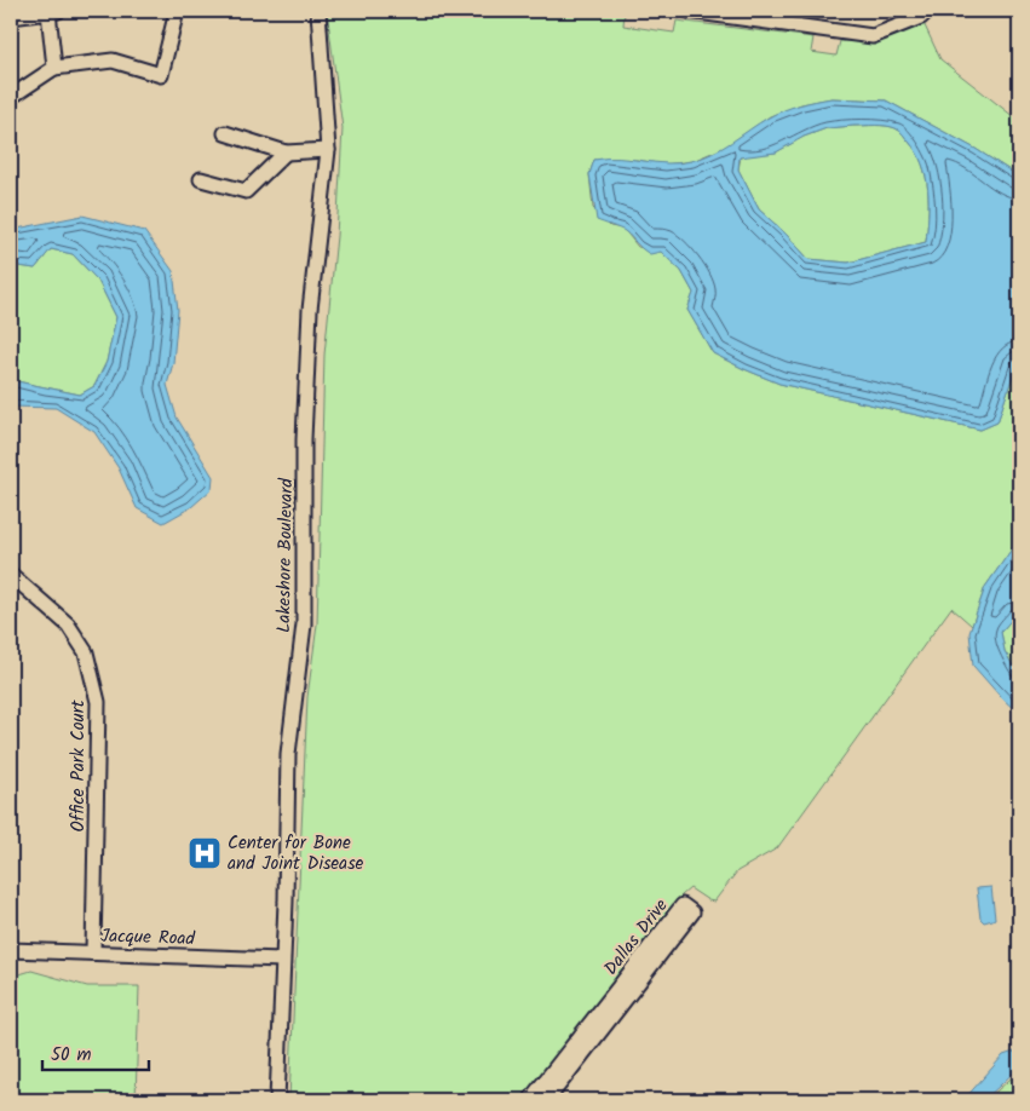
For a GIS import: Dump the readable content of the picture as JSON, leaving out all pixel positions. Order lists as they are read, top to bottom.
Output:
{
  "streets": {
    "street": [
      "Lakeshore Boulevard",
      "Office Park Court",
      "Jacque Road",
      "Dallas Drive"
    ]
  },
  "crossings": [
    ["Lakeshore Boulevard", "Jacque Road"],
    ["Office Park Court", "Jacque Road"]
  ],
  "places": {
    "hospital": ["Center for Bone and Joint Disease"]
  },
  "scale_bar": "50 m"
}
